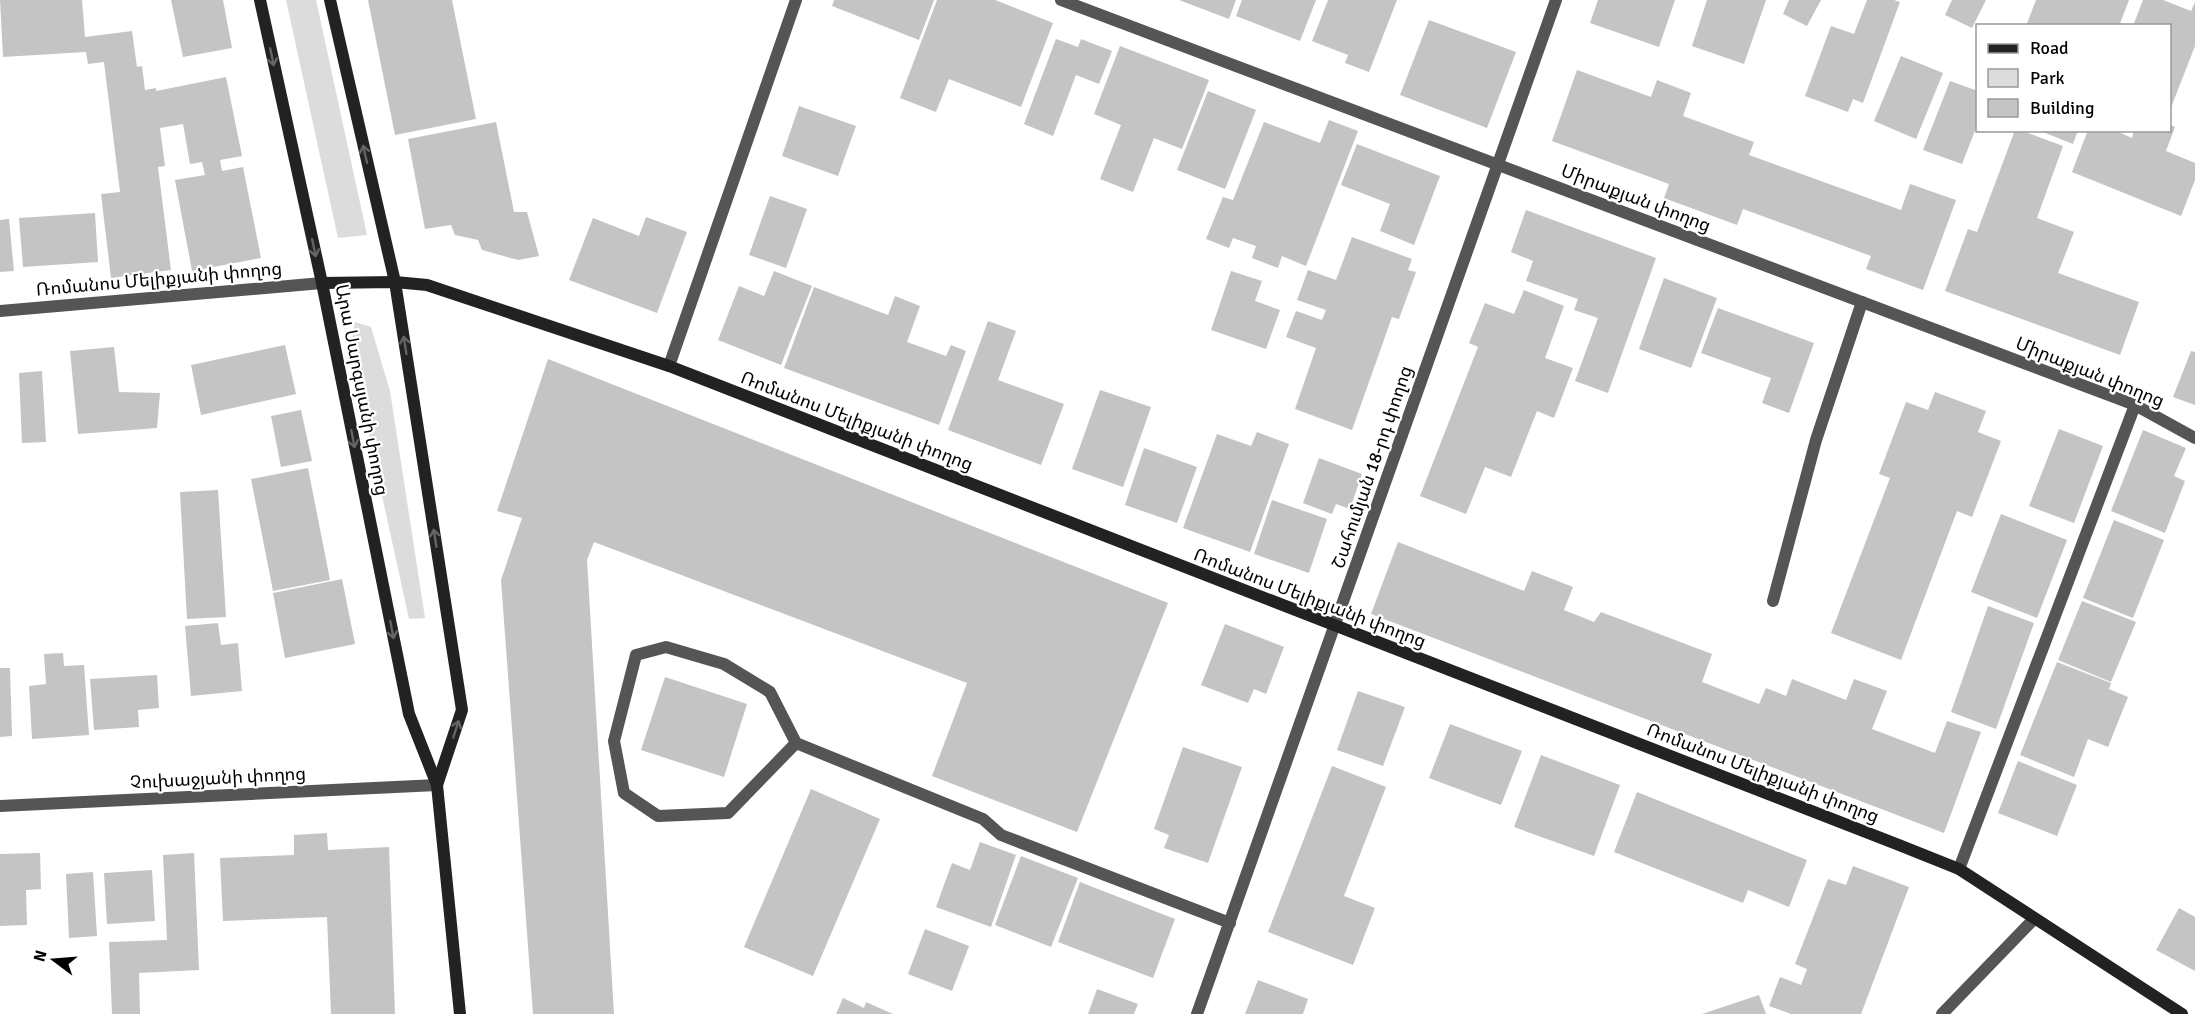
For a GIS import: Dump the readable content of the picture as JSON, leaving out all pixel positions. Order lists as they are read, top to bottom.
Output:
{
  "streets": {
    "street": [
      "Միրաքյան փողոց",
      "Ռոմանոս Մելիքյանի փողոց",
      "Արա Սարգսյանի փողոց",
      "Շահումյան 18-րդ փողոց",
      "Չուխաջյանի փողոց"
    ]
  },
  "crossings": [
    ["Միրաքյան փողոց", "Շահումյան 18-րդ փողոց"],
    ["Ռոմանոս Մելիքյանի փողոց", "Արա Սարգսյանի փողոց"],
    ["Ռոմանոս Մելիքյանի փողոց", "Շահումյան 18-րդ փողոց"],
    ["Արա Սարգսյանի փողոց", "Չուխաջյանի փողոց"]
  ],
  "legend": ["Road", "Park", "Building"],
  "north": "left"
}
